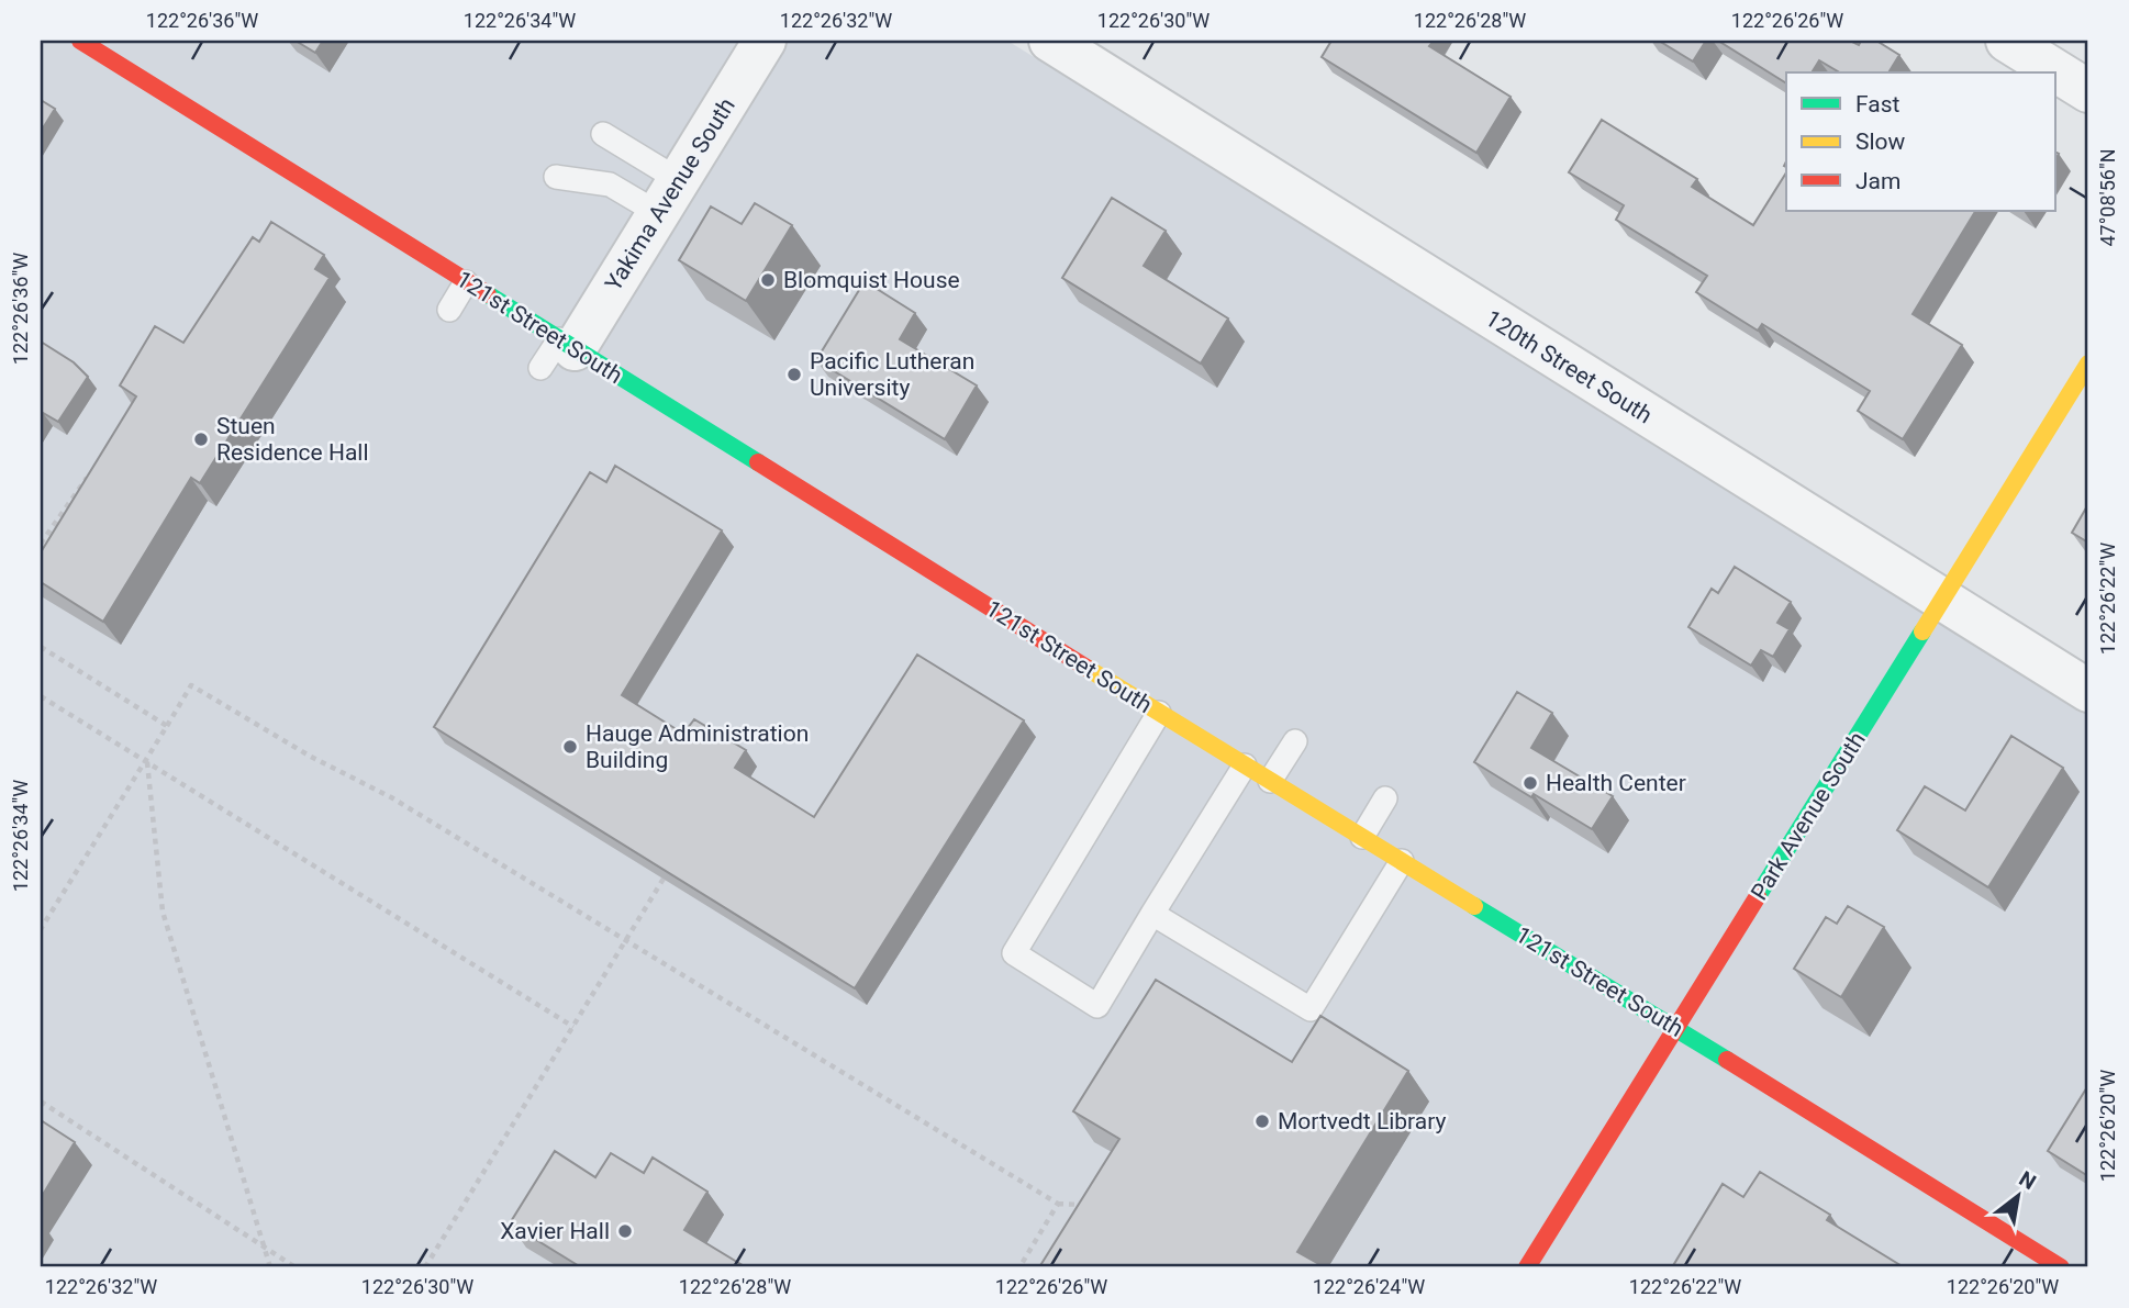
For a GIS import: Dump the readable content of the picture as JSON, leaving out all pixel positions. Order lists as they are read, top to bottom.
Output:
{
  "streets": {
    "street": [
      "Yakima Avenue South",
      "121st Street South",
      "120th Street South",
      "Park Avenue South"
    ]
  },
  "crossings": [
    ["Yakima Avenue South", "121st Street South"],
    ["121st Street South", "Park Avenue South"],
    ["120th Street South", "Park Avenue South"]
  ],
  "places": [
    "Blomquist House",
    "Pacific Lutheran University",
    "Stuen Residence Hall",
    "Hauge Administration Building",
    "Health Center",
    "Mortvedt Library",
    "Xavier Hall"
  ],
  "legend": ["Fast", "Slow", "Jam"],
  "north": "top right",
  "coordinates": [
    "122°26'36\"W",
    "122°26'34\"W",
    "122°26'32\"W",
    "122°26'30\"W",
    "122°26'28\"W",
    "122°26'26\"W",
    "47°08'56\"N",
    "122°26'22\"W",
    "122°26'20\"W",
    "122°26'24\"W"
  ]
}
